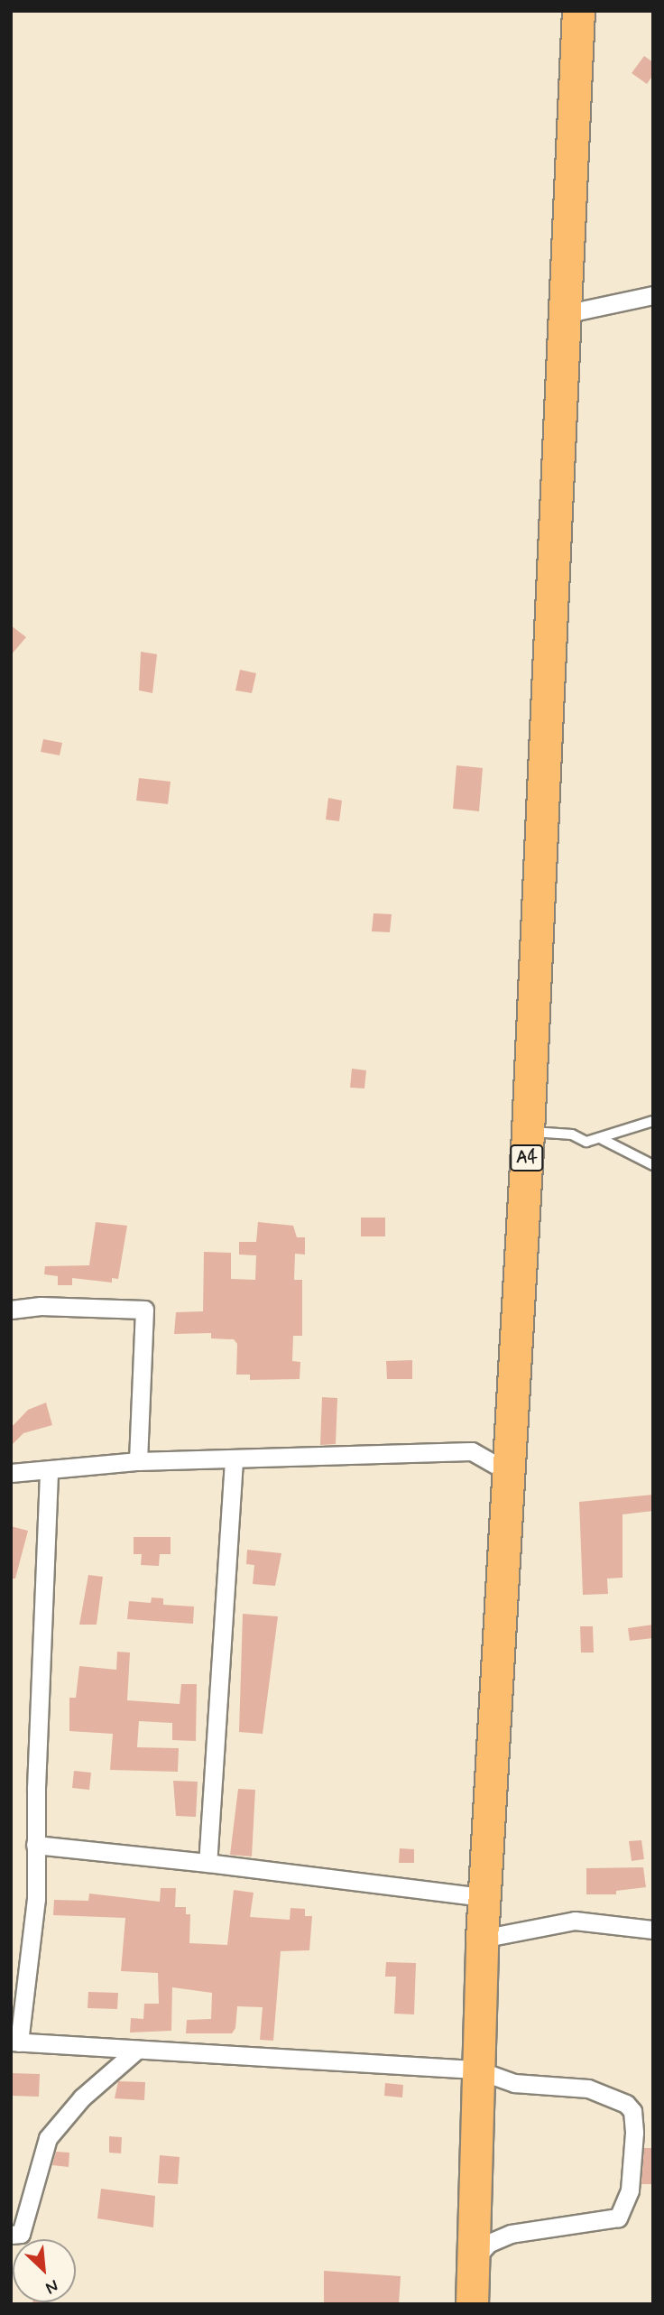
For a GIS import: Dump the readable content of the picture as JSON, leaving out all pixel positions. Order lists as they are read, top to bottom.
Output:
{
  "streets": {
    "highway": ["A4"]
  },
  "north": "bottom right"
}
